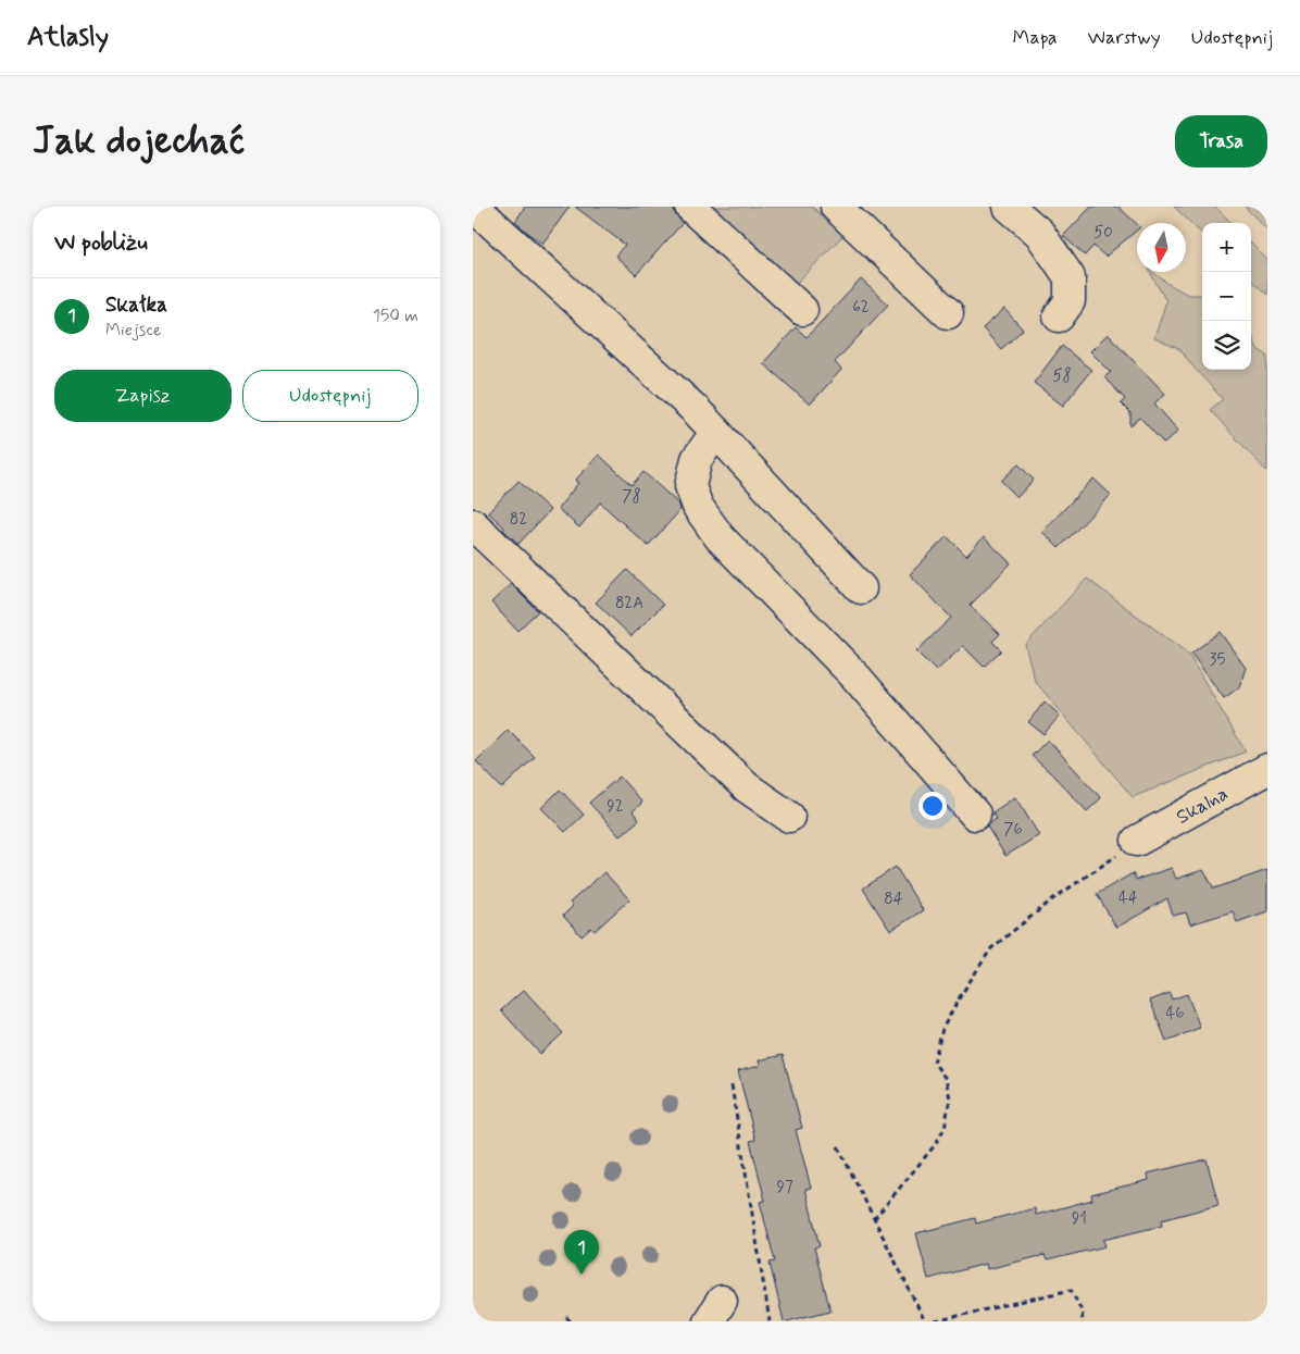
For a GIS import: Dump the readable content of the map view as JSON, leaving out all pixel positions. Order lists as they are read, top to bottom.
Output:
{
  "streets": {
    "street": ["Skalna"]
  },
  "house_numbers": [
    "50",
    "62",
    "58",
    "78",
    "82",
    "82A",
    "35",
    "92",
    "76",
    "44",
    "84",
    "46",
    "97",
    "91"
  ],
  "north": "bottom",
  "page": {
    "header": "Atlasly",
    "nav": ["Mapa", "Warstwy", "Udostępnij"],
    "buttons": [
      "Trasa",
      ["Zapisz", "Udostępnij"]
    ],
    "title": "Jak dojechać",
    "heading": "W pobliżu",
    "map_buttons": ["+", "−"],
    "list": [
      {
        "mark": "1",
        "name": "Skałka",
        "note": "Miejsce",
        "value": "150 m"
      }
    ],
    "pins": "1"
  }
}
